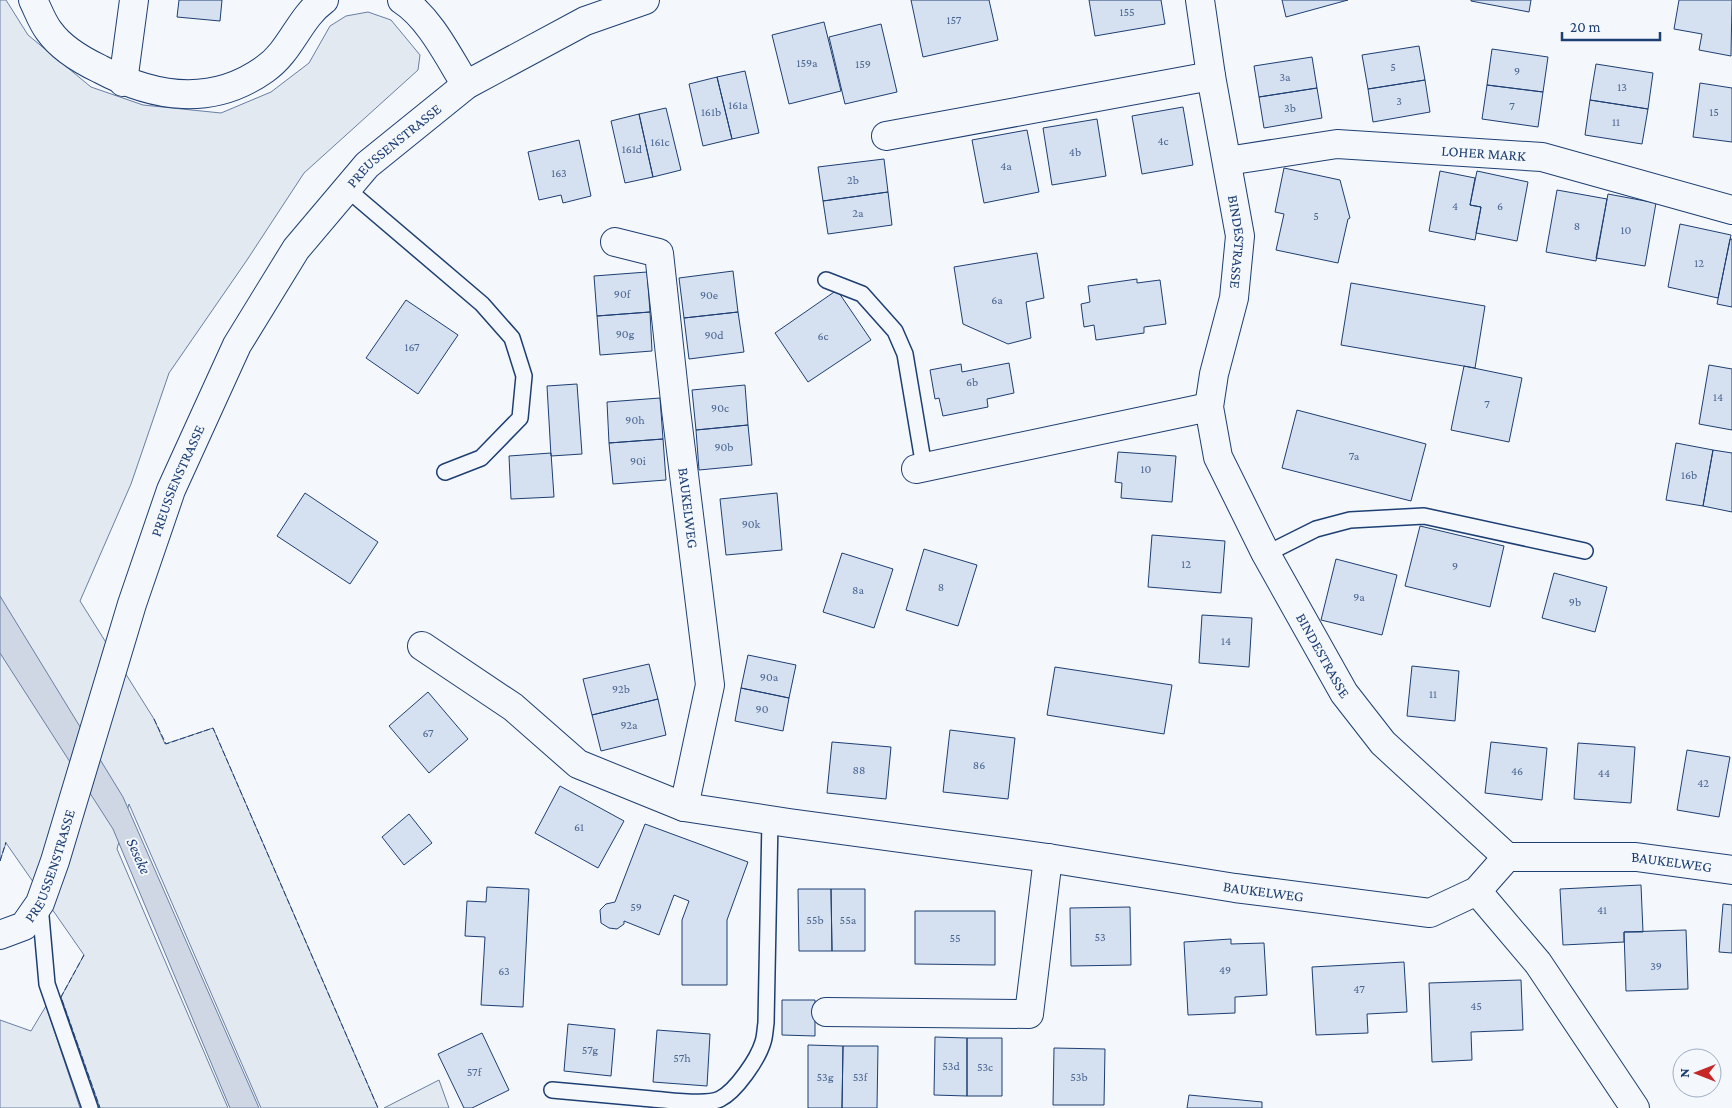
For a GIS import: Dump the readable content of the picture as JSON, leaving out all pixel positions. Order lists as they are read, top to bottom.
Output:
{
  "streets": {
    "street": [
      "PREUSSENSTRASSE",
      "LOHER MARK",
      "BINDESTRASSE",
      "BAUKELWEG"
    ]
  },
  "crossings": [
    ["LOHER MARK", "BINDESTRASSE"],
    ["BINDESTRASSE", "BAUKELWEG"]
  ],
  "water": ["Seseke"],
  "house_numbers": [
    "155",
    "157",
    "159a",
    "159",
    "5",
    "9",
    "3a",
    "13",
    "3",
    "161a",
    "7",
    "3b",
    "161b",
    "15",
    "11",
    "4c",
    "161c",
    "161d",
    "4b",
    "4a",
    "163",
    "2b",
    "4",
    "6",
    "2a",
    "5",
    "8",
    "10",
    "12",
    "90f",
    "90e",
    "6a",
    "90g",
    "90d",
    "6c",
    "167",
    "6b",
    "14",
    "7",
    "90c",
    "90h",
    "90b",
    "7a",
    "90i",
    "10",
    "16b",
    "90k",
    "12",
    "9",
    "8",
    "8a",
    "9a",
    "9b",
    "14",
    "90a",
    "92b",
    "11",
    "90",
    "92a",
    "67",
    "86",
    "88",
    "46",
    "44",
    "42",
    "61",
    "59",
    "41",
    "55b",
    "55a",
    "53",
    "55",
    "39",
    "49",
    "63",
    "47",
    "45",
    "57g",
    "57h",
    "53d",
    "53c",
    "57f",
    "53g",
    "53f",
    "53b"
  ],
  "scale_bar": "20 m",
  "north": "left"
}
